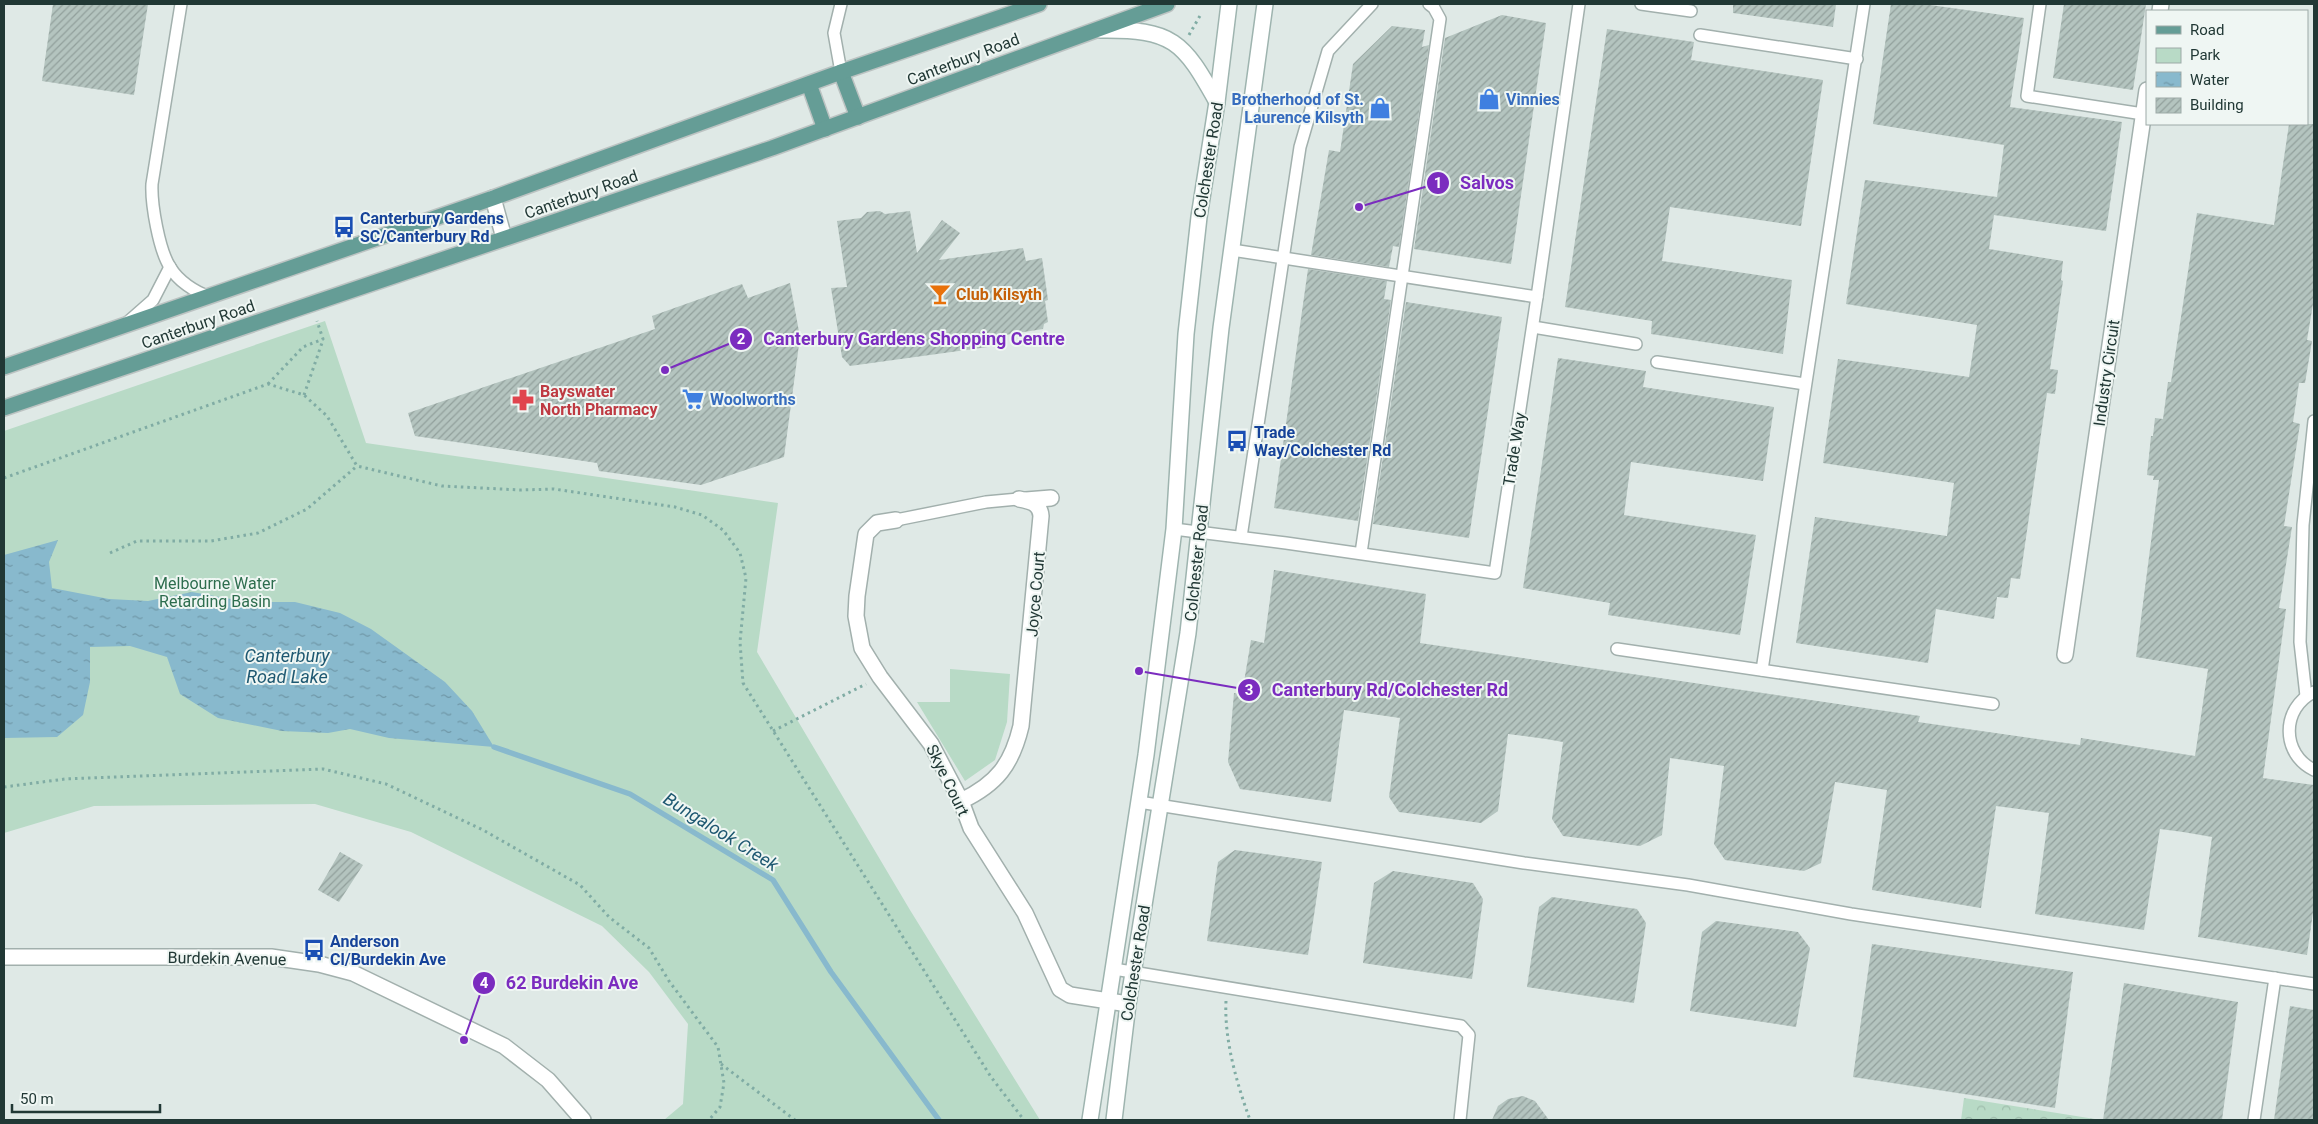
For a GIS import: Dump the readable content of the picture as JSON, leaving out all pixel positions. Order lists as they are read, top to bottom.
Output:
{
  "streets": {
    "main road": [
      "Canterbury Road",
      "Colchester Road",
      "Industry Circuit",
      "Joyce Court",
      "Skye Court",
      "Burdekin Avenue"
    ],
    "lane": ["Trade Way"]
  },
  "crossings": [
    ["Colchester Road", "Trade Way"],
    ["Colchester Road", "Skye Court"],
    ["Joyce Court", "Skye Court"]
  ],
  "water": ["Canterbury Road Lake", "Bungalook Creek"],
  "parks": ["Melbourne Water Retarding Basin"],
  "places": {
    "shop": ["Vinnies", "Brotherhood of St. Laurence Kilsyth"],
    "other": [
      "Salvos",
      "Canterbury Gardens Shopping Centre",
      "Canterbury Rd/Colchester Rd",
      "62 Burdekin Ave"
    ],
    "bus stop": ["Canterbury Gardens SC/Canterbury Rd", "Trade Way/Colchester Rd", "Anderson Cl/Burdekin Ave"],
    "bar": ["Club Kilsyth"],
    "supermarket": ["Woolworths"],
    "pharmacy": ["Bayswater North Pharmacy"]
  },
  "legend": [
    "Road",
    "Park",
    "Water",
    "Building"
  ],
  "scale_bar": "50 m"
}
